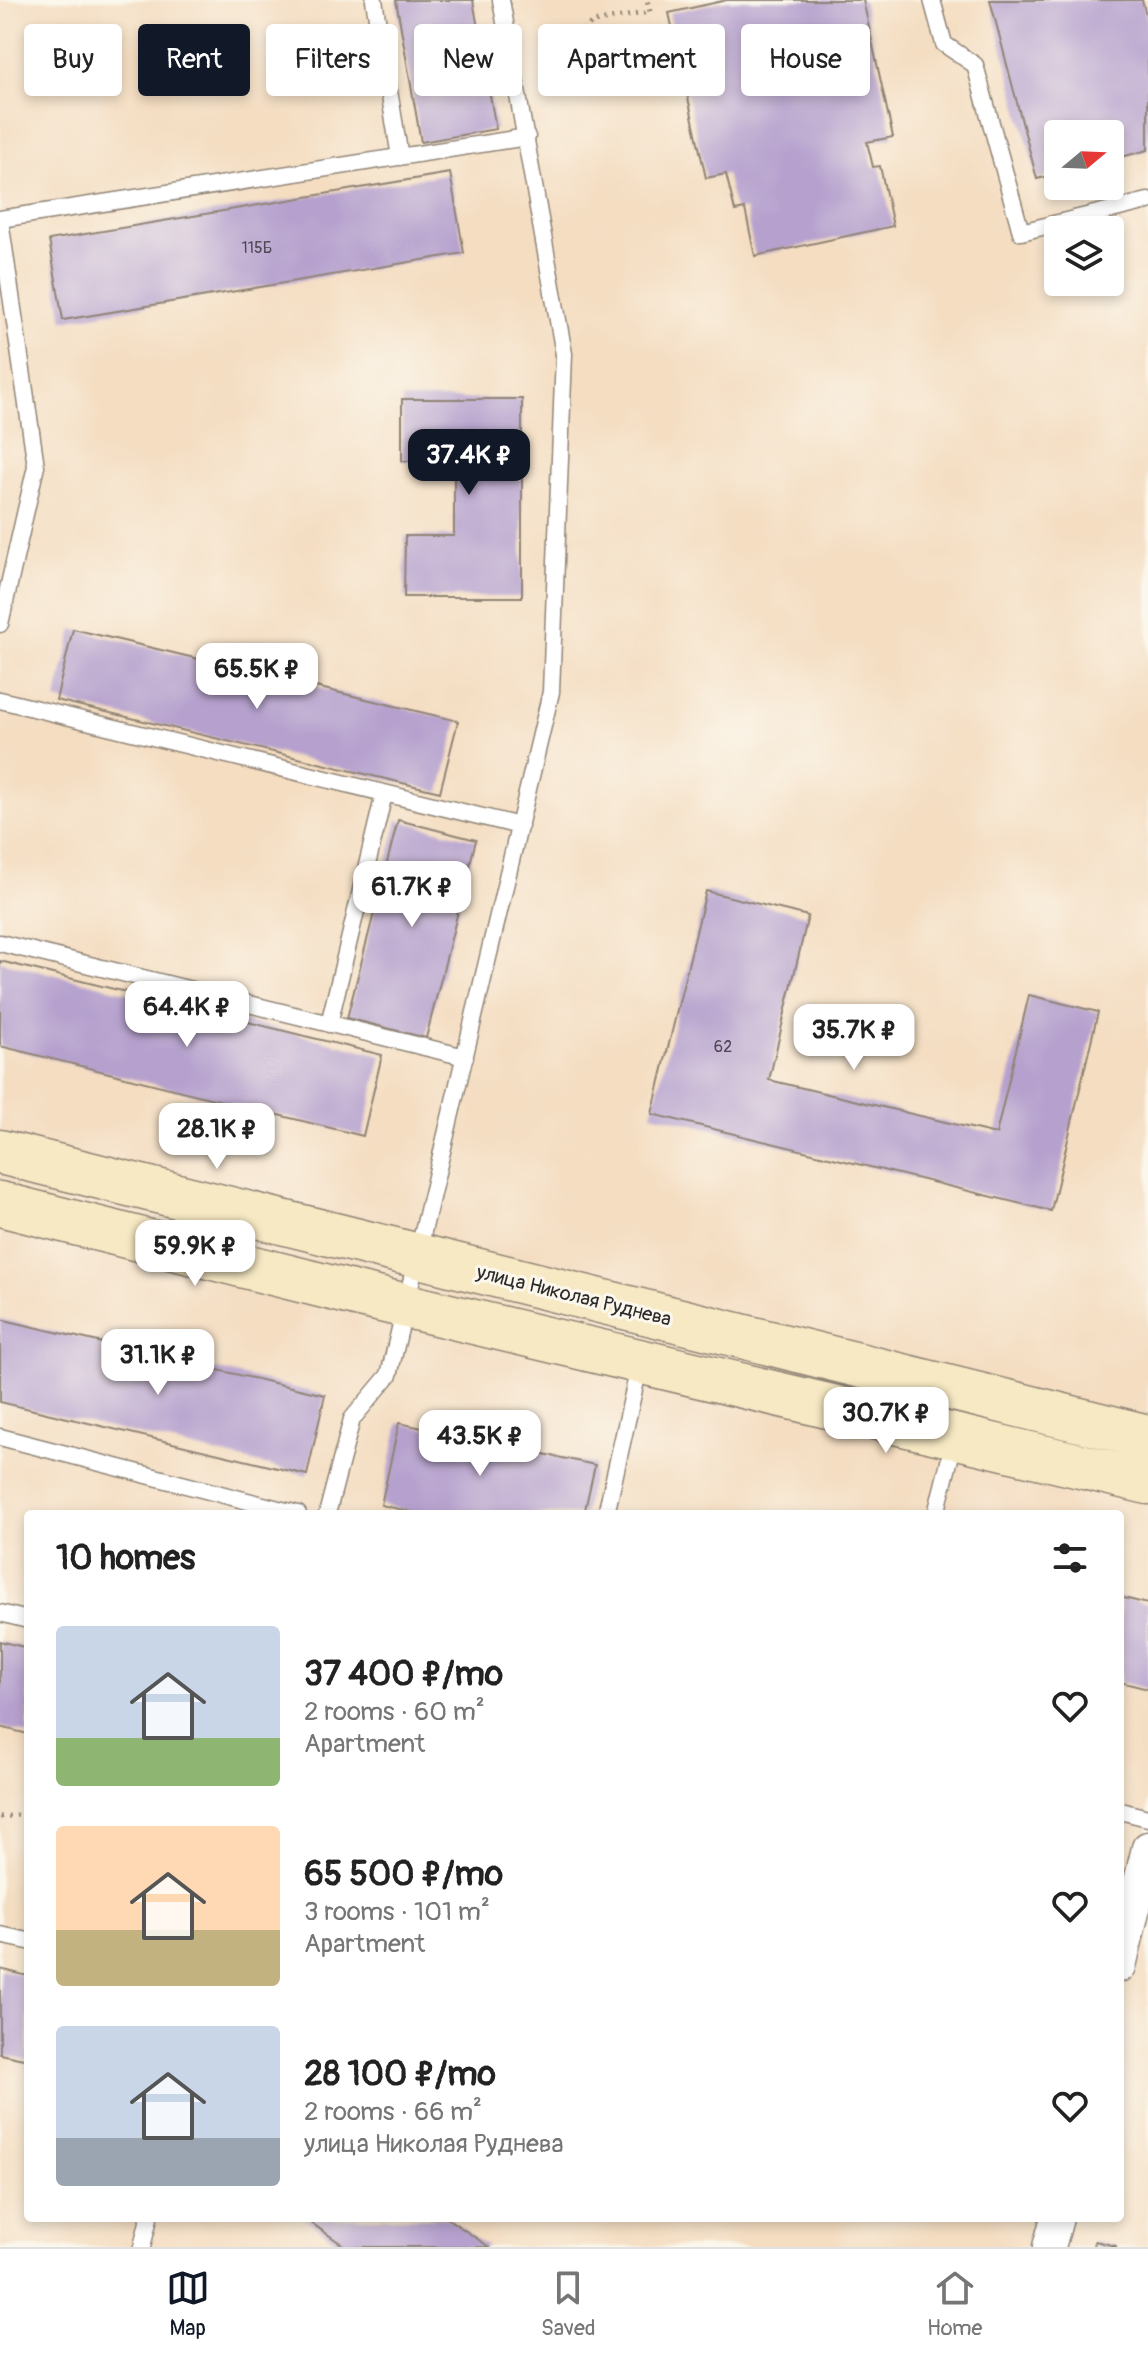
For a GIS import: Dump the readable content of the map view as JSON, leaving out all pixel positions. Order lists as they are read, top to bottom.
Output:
{
  "streets": {
    "street": ["улица Николая Руднева"]
  },
  "house_numbers": ["115Б", "62"],
  "north": "right",
  "page": {
    "chip": [
      "Buy",
      "Rent",
      "Filters",
      "New",
      "Apartment",
      "House"
    ],
    "price": [
      "37.4K ₽",
      "65.5K ₽",
      "61.7K ₽",
      "64.4K ₽",
      "35.7K ₽",
      "28.1K ₽",
      "59.9K ₽",
      "31.1K ₽",
      "30.7K ₽",
      "43.5K ₽"
    ],
    "heading": "10 homes",
    "list": [
      {
        "name": "37 400 ₽/mo",
        "note": "2 rooms · 60 m² · Apartment"
      },
      {
        "name": "65 500 ₽/mo",
        "note": "3 rooms · 101 m² · Apartment"
      },
      {
        "name": "28 100 ₽/mo",
        "note": "2 rooms · 66 m² · улица Николая Руднева"
      }
    ],
    "tabs": ["Map", "Saved", "Home"]
  }
}
